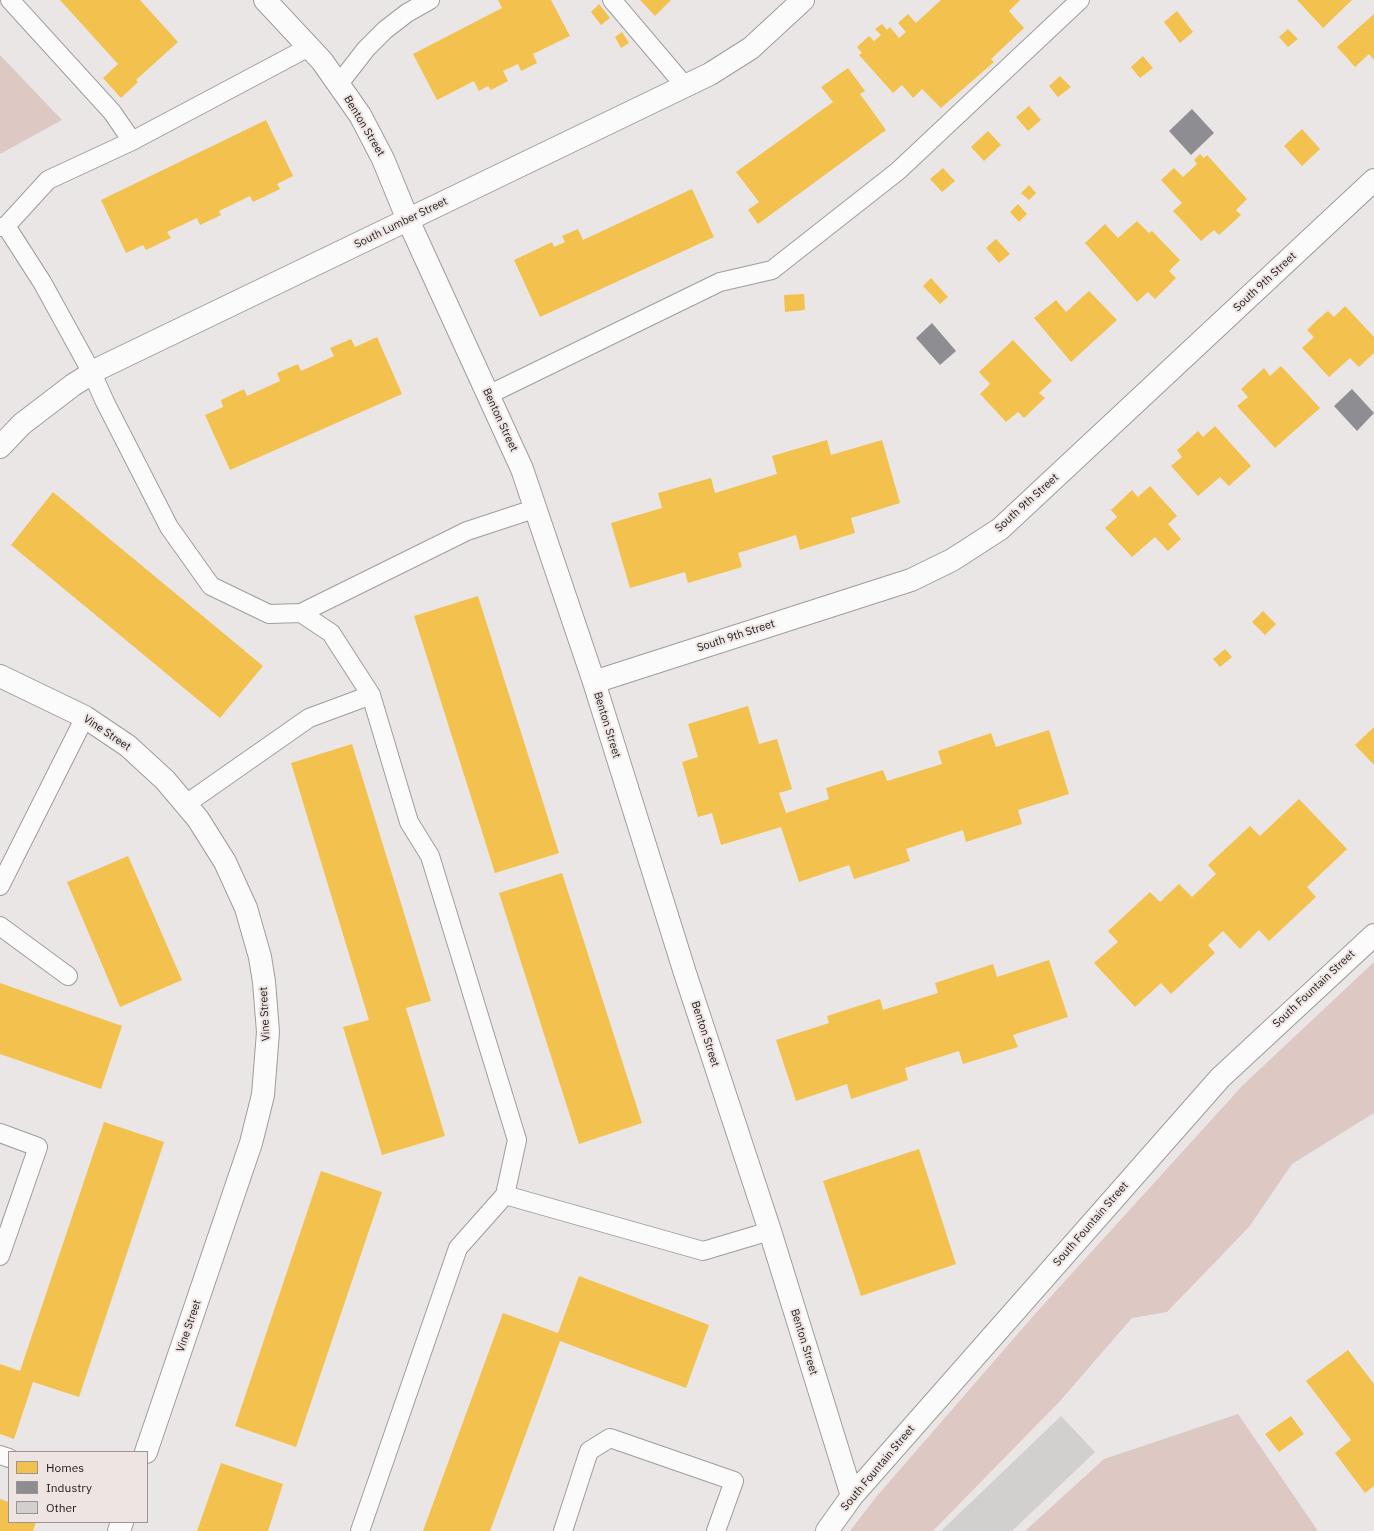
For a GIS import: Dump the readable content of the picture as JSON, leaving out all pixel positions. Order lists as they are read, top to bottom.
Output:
{
  "streets": {
    "street": [
      "Benton Street",
      "South Lumber Street",
      "South 9th Street",
      "Vine Street",
      "South Fountain Street"
    ]
  },
  "crossings": [
    ["Benton Street", "South Lumber Street"],
    ["Benton Street", "South 9th Street"],
    ["Benton Street", "South Fountain Street"]
  ],
  "legend": ["Homes", "Industry", "Other"]
}
